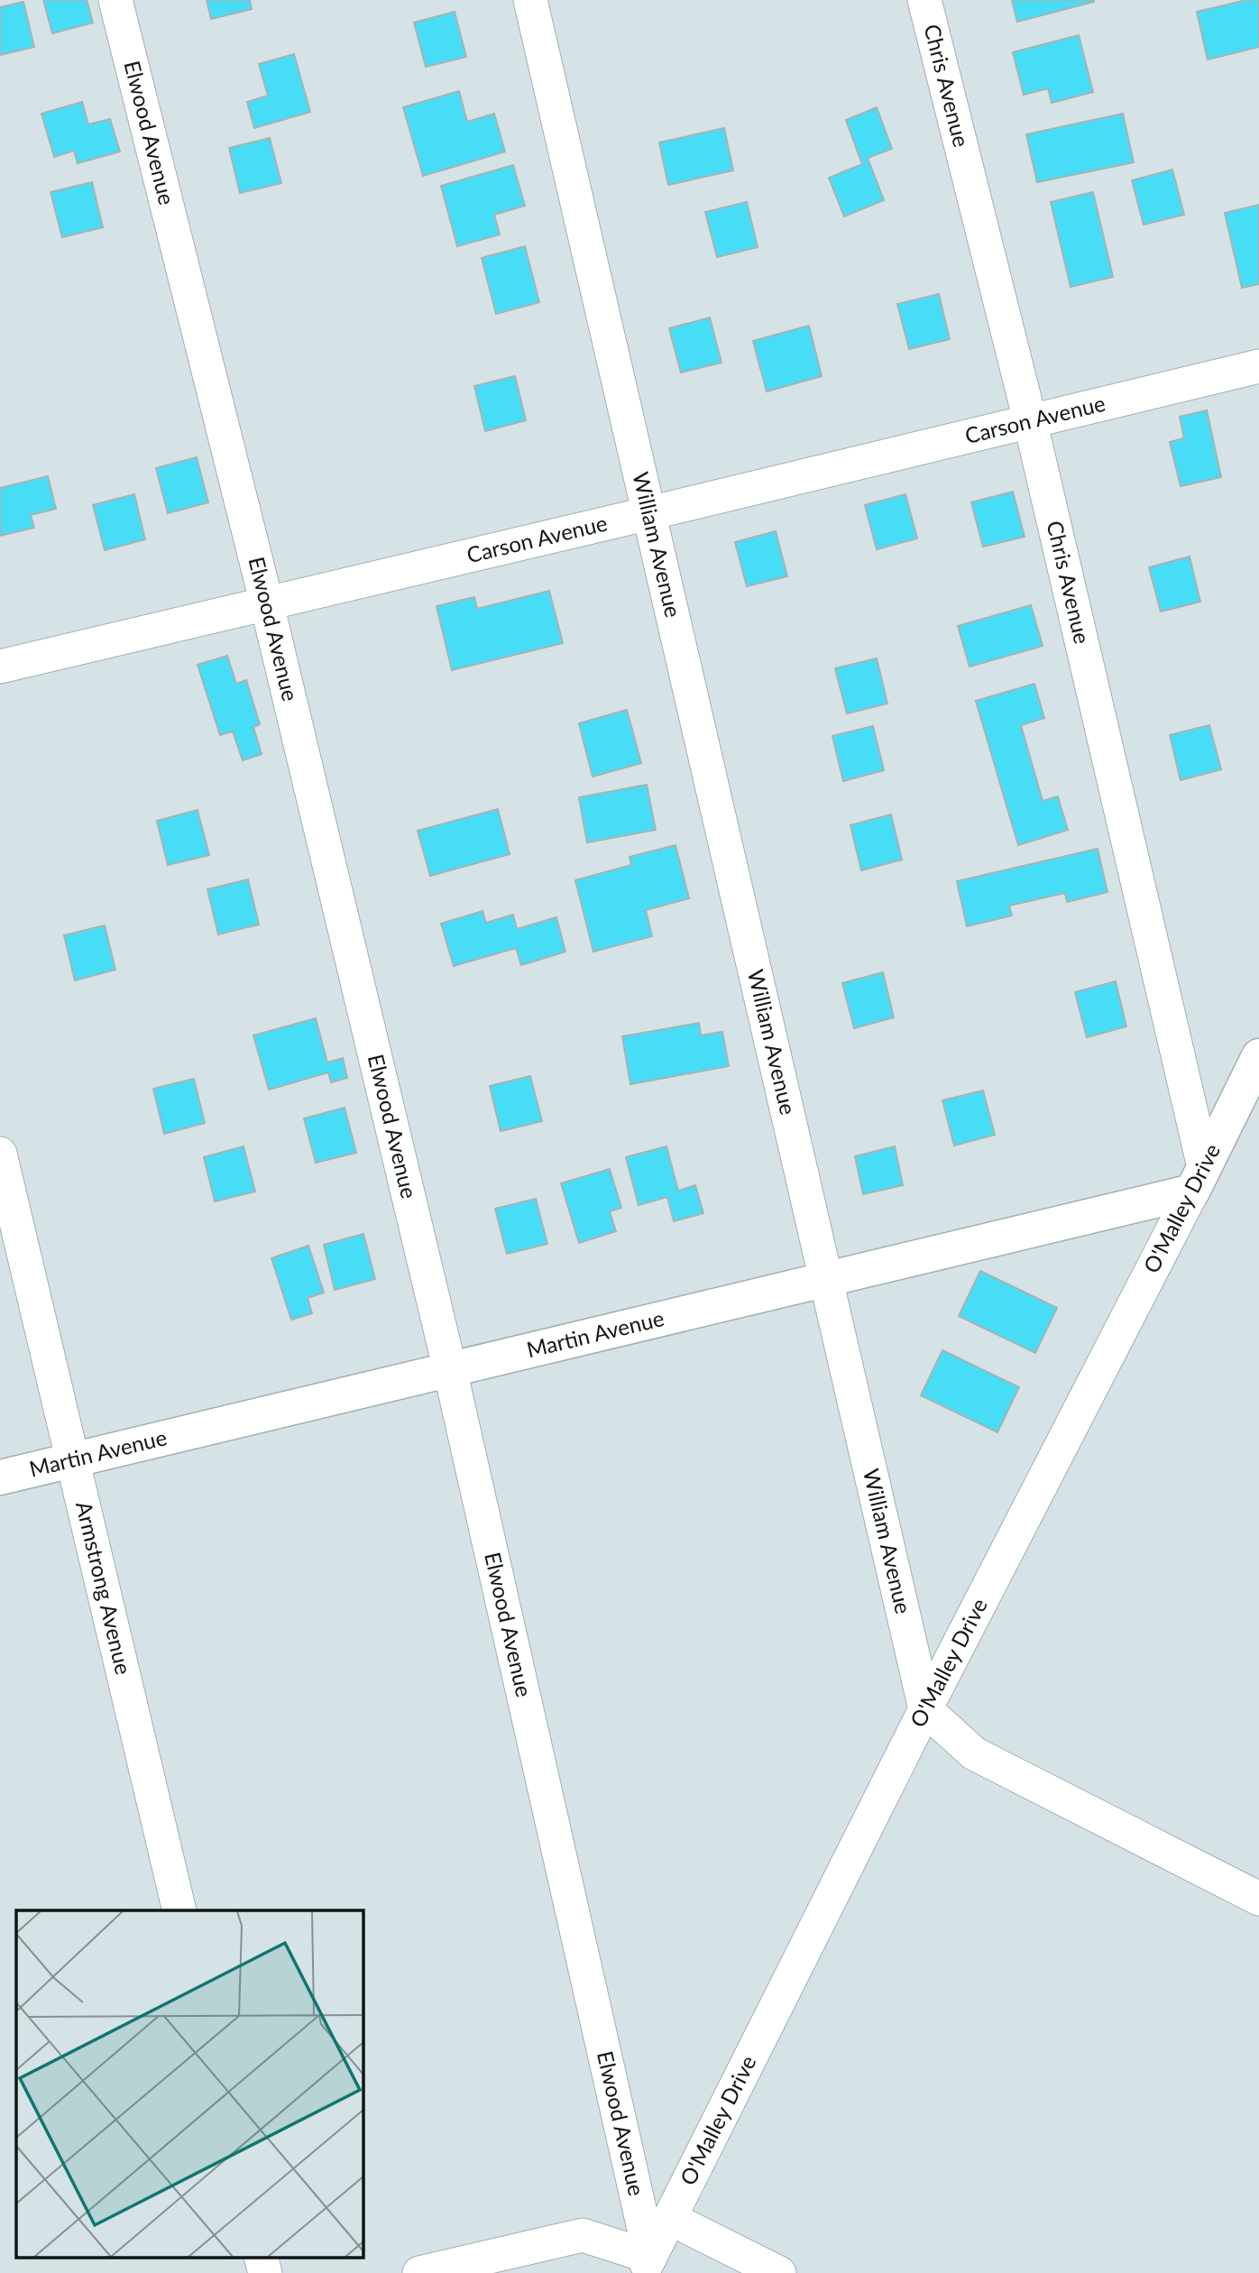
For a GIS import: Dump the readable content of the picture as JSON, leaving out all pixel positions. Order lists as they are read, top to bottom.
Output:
{
  "streets": {
    "street": [
      "Chris Avenue",
      "Elwood Avenue",
      "Carson Avenue",
      "William Avenue",
      "O'Malley Drive",
      "Martin Avenue",
      "Armstrong Avenue"
    ]
  },
  "crossings": [
    ["Chris Avenue", "Carson Avenue"],
    ["Chris Avenue", "O'Malley Drive"],
    ["Chris Avenue", "Martin Avenue"],
    ["Elwood Avenue", "Carson Avenue"],
    ["Elwood Avenue", "O'Malley Drive"],
    ["Elwood Avenue", "Martin Avenue"],
    ["Carson Avenue", "William Avenue"],
    ["William Avenue", "O'Malley Drive"],
    ["William Avenue", "Martin Avenue"],
    ["O'Malley Drive", "Martin Avenue"],
    ["Martin Avenue", "Armstrong Avenue"]
  ]
}
